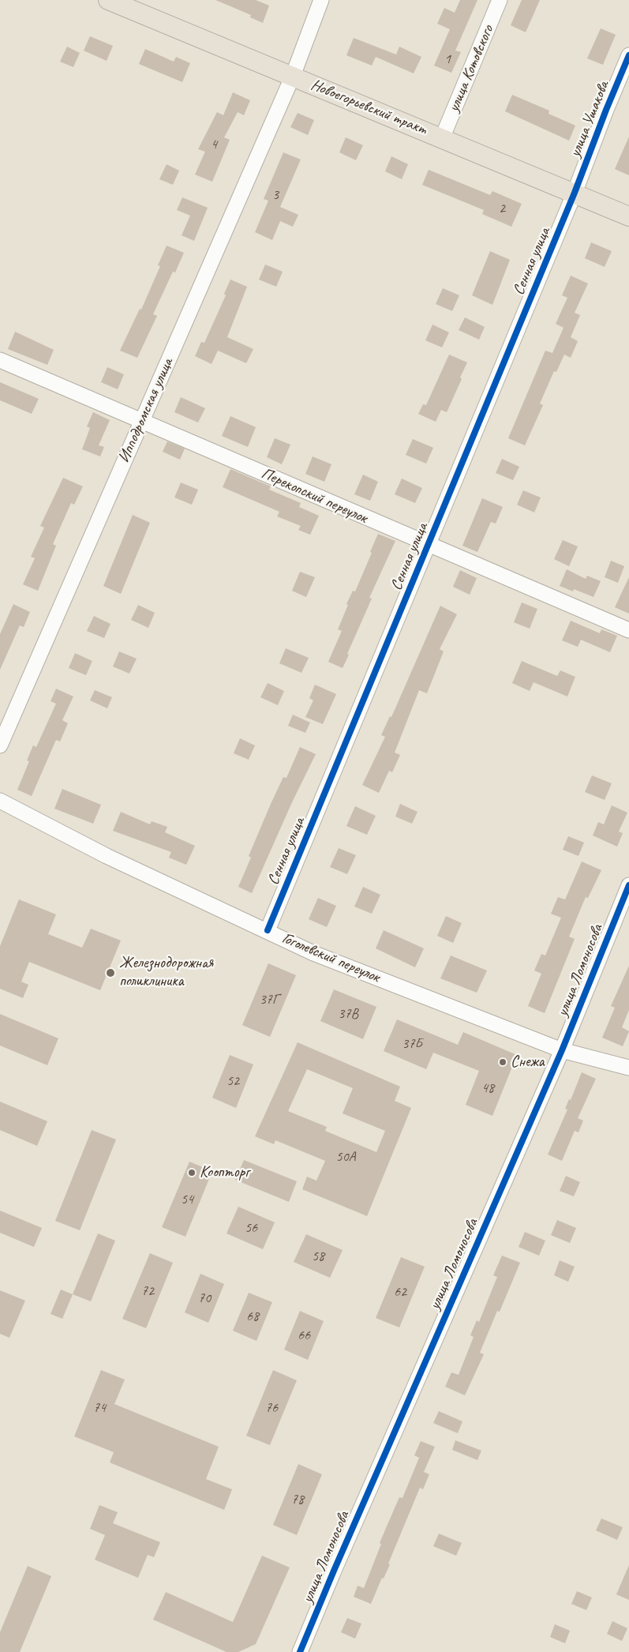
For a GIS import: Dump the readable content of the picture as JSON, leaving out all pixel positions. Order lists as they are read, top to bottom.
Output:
{
  "streets": {
    "main road": ["Новоегорьевский тракт"],
    "street": [
      "улица Котовского",
      "улица Ушакова",
      "Сенная улица",
      "Ипподромская улица",
      "Перекопский переулок",
      "Гоголевский переулок",
      "улица Ломоносова"
    ]
  },
  "crossings": [
    ["улица Котовского", "Новоегорьевский тракт"],
    ["Новоегорьевский тракт", "улица Ушакова"],
    ["Новоегорьевский тракт", "Сенная улица"],
    ["Новоегорьевский тракт", "Ипподромская улица"],
    ["улица Ушакова", "Сенная улица"],
    ["Сенная улица", "Перекопский переулок"],
    ["Сенная улица", "Гоголевский переулок"],
    ["Ипподромская улица", "Перекопский переулок"],
    ["Гоголевский переулок", "улица Ломоносова"]
  ],
  "places": ["Железнодорожная поликлиника", "Снежа", "Коопторг"],
  "house_numbers": [
    "1",
    "4",
    "3",
    "2",
    "37Г",
    "37В",
    "37Б",
    "52",
    "48",
    "50А",
    "54",
    "56",
    "58",
    "72",
    "62",
    "70",
    "68",
    "66",
    "74",
    "76",
    "78"
  ]
}
